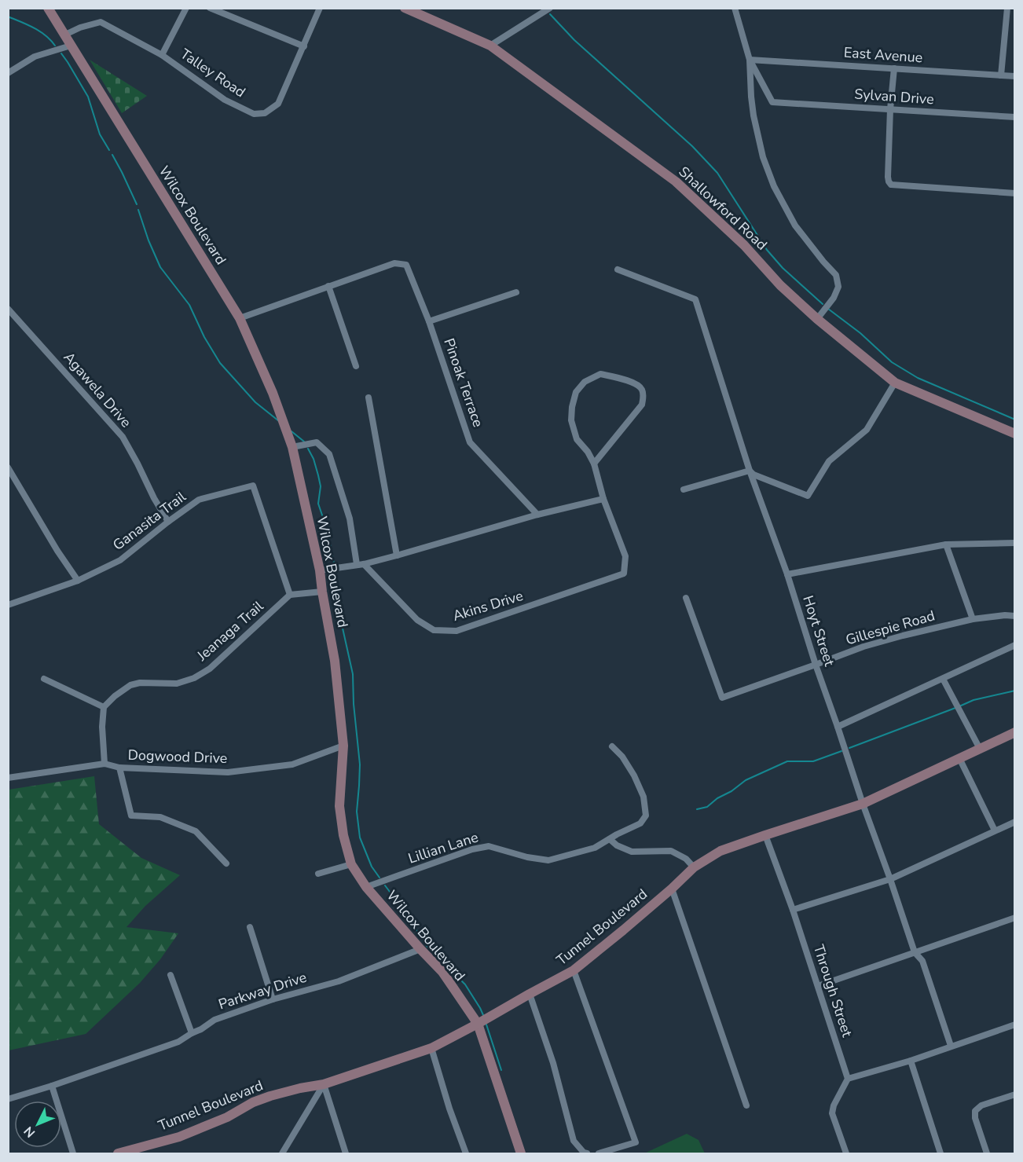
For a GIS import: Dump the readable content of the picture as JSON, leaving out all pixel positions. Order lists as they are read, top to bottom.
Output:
{
  "streets": {
    "main road": ["Shallowford Road", "Wilcox Boulevard", "Tunnel Boulevard"],
    "street": [
      "East Avenue",
      "Talley Road",
      "Sylvan Drive",
      "Pinoak Terrace",
      "Agawela Drive",
      "Ganasita Trail",
      "Akins Drive",
      "Gillespie Road",
      "Jeanaga Trail",
      "Hoyt Street",
      "Dogwood Drive",
      "Lillian Lane",
      "Parkway Drive",
      "Through Street"
    ]
  },
  "crossings": [
    ["East Avenue", "Sylvan Drive"],
    ["Talley Road", "Wilcox Boulevard"],
    ["Wilcox Boulevard", "Dogwood Drive"],
    ["Wilcox Boulevard", "Lillian Lane"],
    ["Wilcox Boulevard", "Tunnel Boulevard"],
    ["Wilcox Boulevard", "Parkway Drive"],
    ["Agawela Drive", "Ganasita Trail"],
    ["Ganasita Trail", "Jeanaga Trail"],
    ["Gillespie Road", "Hoyt Street"],
    ["Hoyt Street", "Tunnel Boulevard"],
    ["Tunnel Boulevard", "Through Street"]
  ],
  "north": "bottom left"
}
